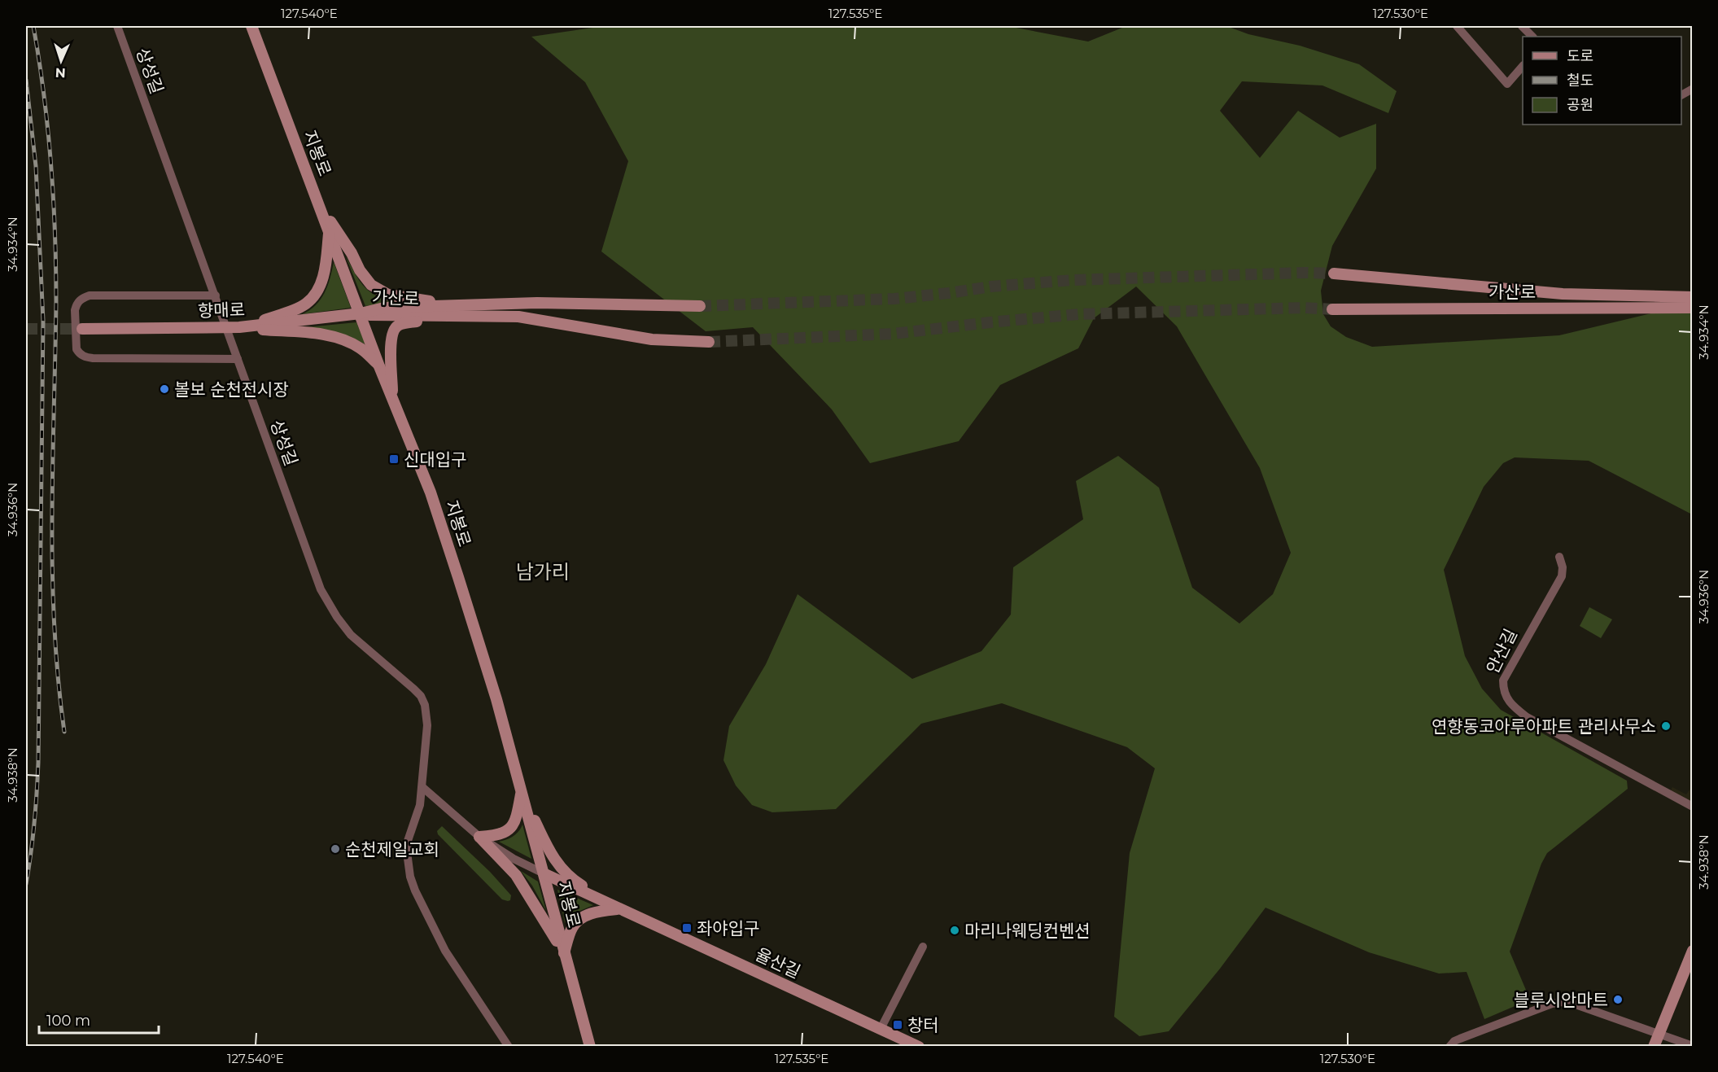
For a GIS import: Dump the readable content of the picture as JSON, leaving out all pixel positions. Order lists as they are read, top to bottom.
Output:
{
  "streets": {
    "main road": [
      "지봉로",
      "가산로",
      "향매로",
      "율산길"
    ],
    "street": ["상성길", "안산길"]
  },
  "crossings": [
    ["상성길", "향매로"],
    ["지봉로", "가산로"],
    ["지봉로", "향매로"],
    ["지봉로", "율산길"],
    ["가산로", "향매로"]
  ],
  "districts": ["남가리"],
  "places": {
    "other": [
      "볼보 순천전시장",
      "연향동코아루아파트 관리사무소",
      "순천제일교회",
      "마리나웨딩컨벤션",
      "블루시안마트"
    ],
    "transit": ["신대입구", "좌야입구", "창터"]
  },
  "legend": ["도로", "철도", "공원"],
  "scale_bar": "100 m",
  "north": "bottom",
  "coordinates": [
    "127.540°E",
    "127.535°E",
    "127.530°E",
    "34.934°N",
    "34.936°N",
    "34.938°N"
  ]
}
